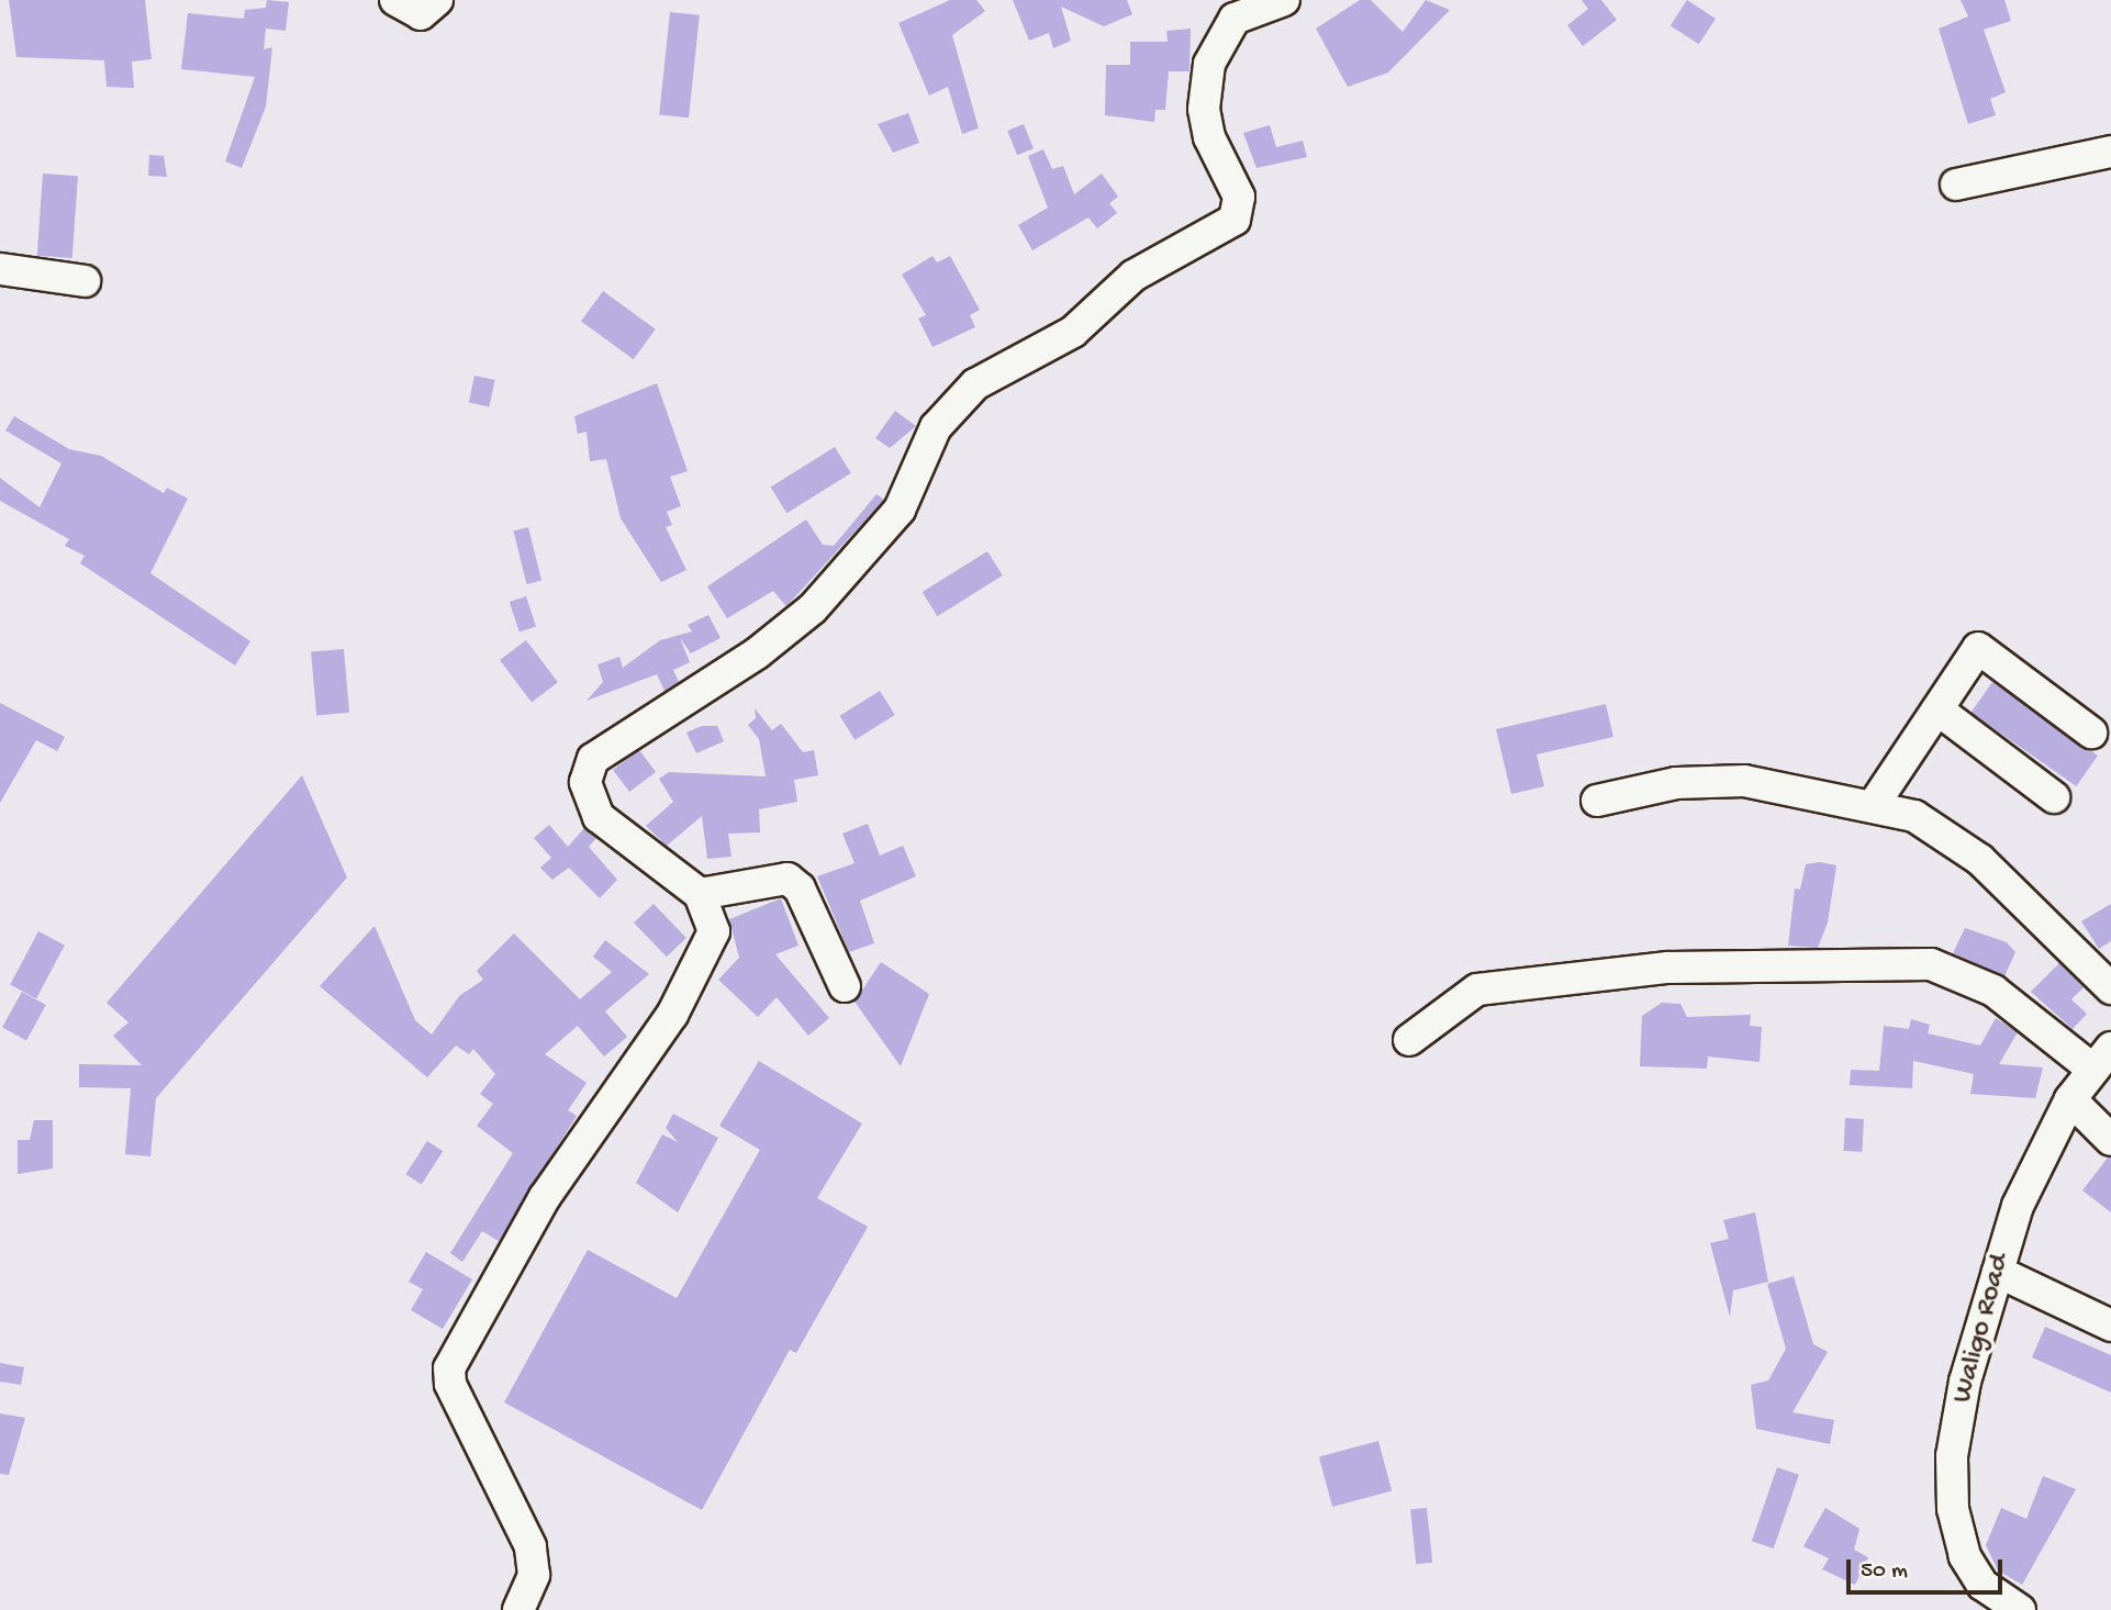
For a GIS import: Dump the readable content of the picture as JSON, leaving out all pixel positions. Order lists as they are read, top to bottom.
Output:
{
  "streets": {
    "street": ["Waligo Road"]
  },
  "scale_bar": "50 m"
}
